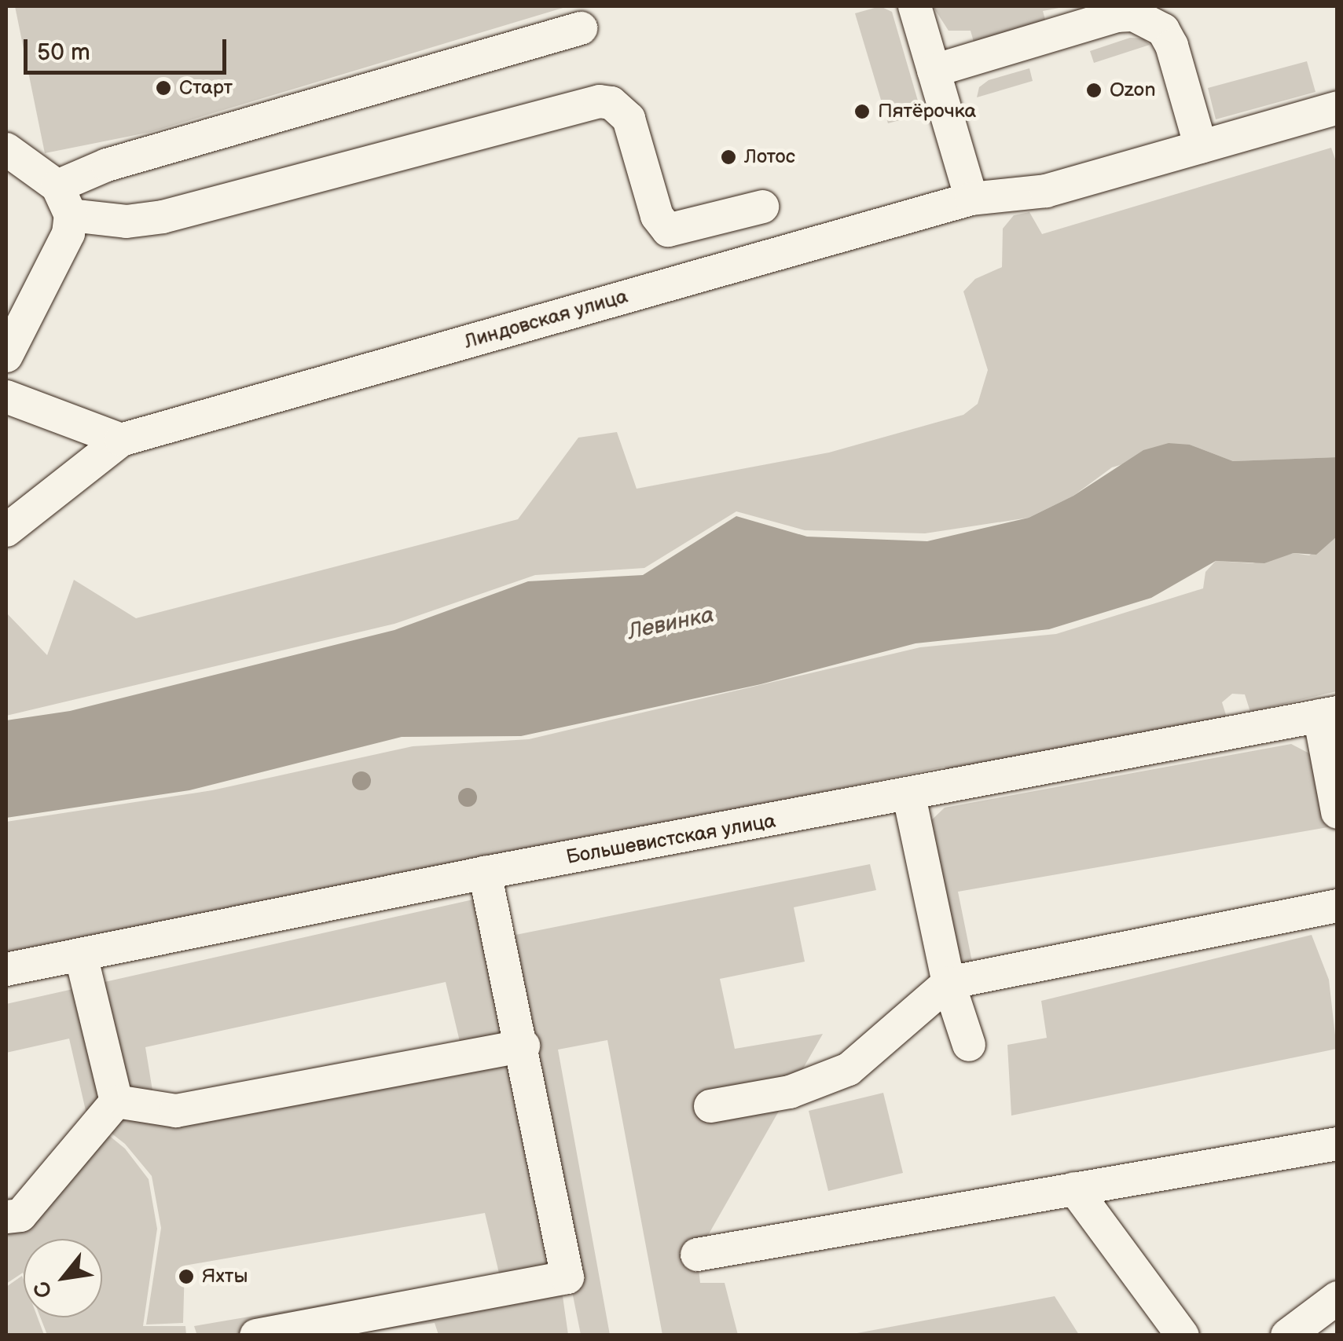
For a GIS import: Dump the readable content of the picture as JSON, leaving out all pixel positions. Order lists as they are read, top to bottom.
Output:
{
  "streets": {
    "street": ["Линдовская улица", "Большевистская улица"]
  },
  "water": ["Левинка"],
  "places": [
    "Старт",
    "Ozon",
    "Пятёрочка",
    "Лотос",
    "Яхты"
  ],
  "scale_bar": "50 m",
  "north": "bottom left"
}
